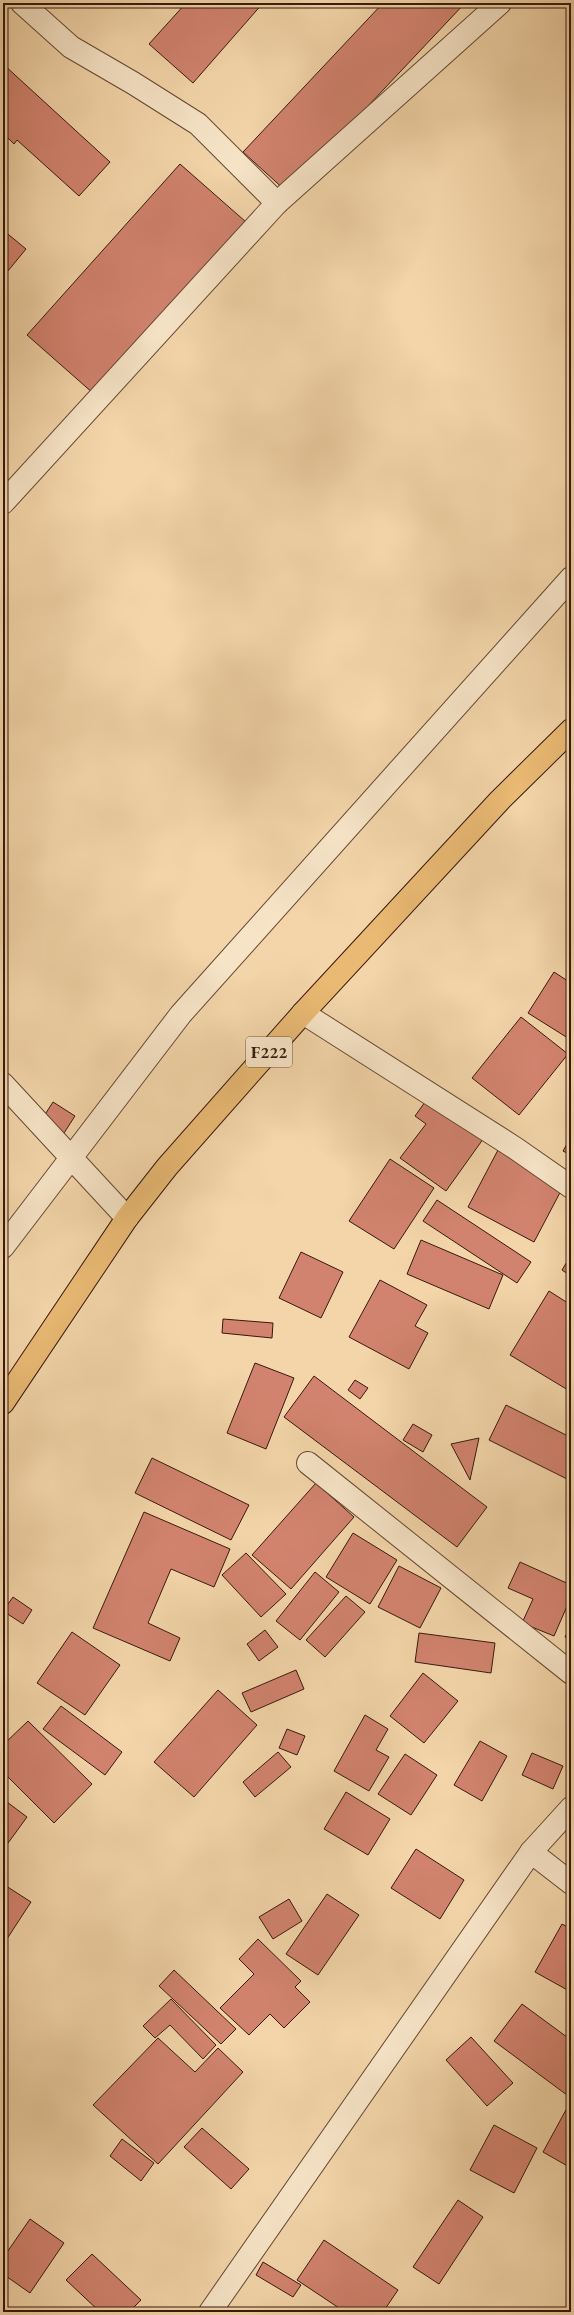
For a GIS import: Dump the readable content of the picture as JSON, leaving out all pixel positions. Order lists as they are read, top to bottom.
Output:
{
  "streets": {
    "main road": ["F222"]
  }
}
